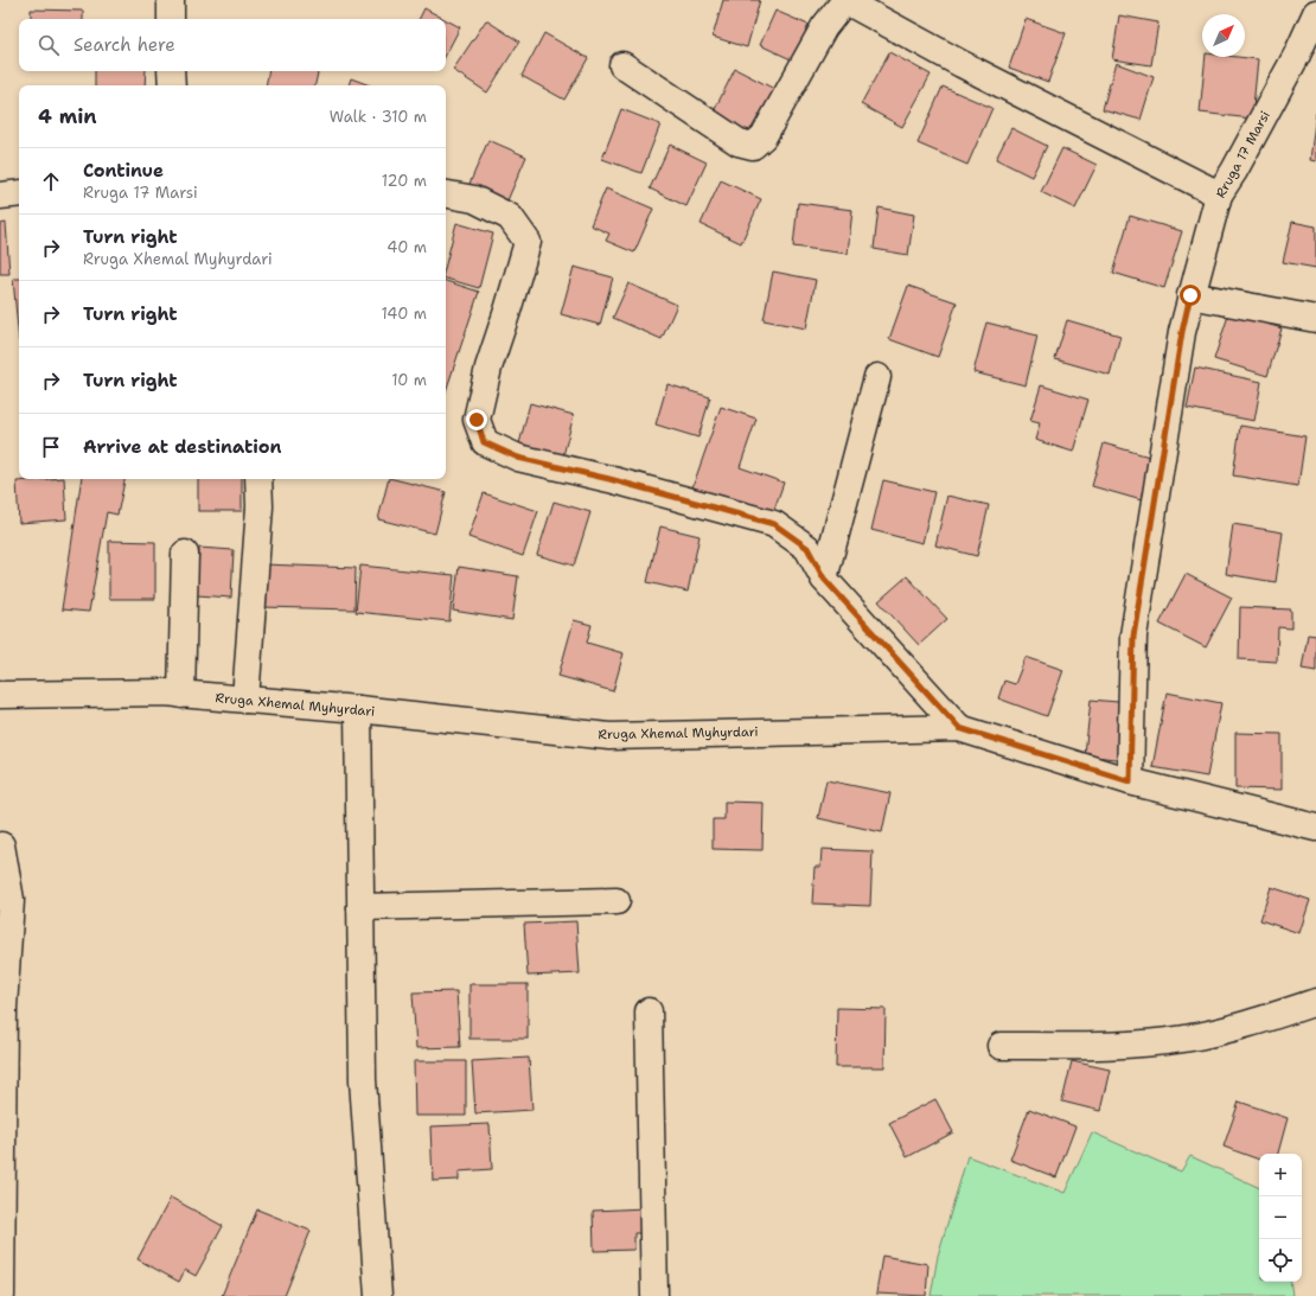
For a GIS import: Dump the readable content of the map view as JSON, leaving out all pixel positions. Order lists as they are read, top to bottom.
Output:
{
  "streets": {
    "street": ["Rruga 17 Marsi", "Rruga Xhemal Myhyrdari"]
  },
  "crossings": [
    ["Rruga 17 Marsi", "Rruga Xhemal Myhyrdari"]
  ],
  "north": "top right",
  "page": {
    "search": "Search here",
    "heading": ["4 min", "Walk · 310 m"],
    "list": [
      ["Continue", "Rruga 17 Marsi", "120 m"],
      ["Turn right", "Rruga Xhemal Myhyrdari", "40 m"],
      ["Turn right", "140 m"],
      ["Turn right", "10 m"],
      "Arrive at destination"
    ],
    "map_buttons": ["+", "−"]
  }
}
